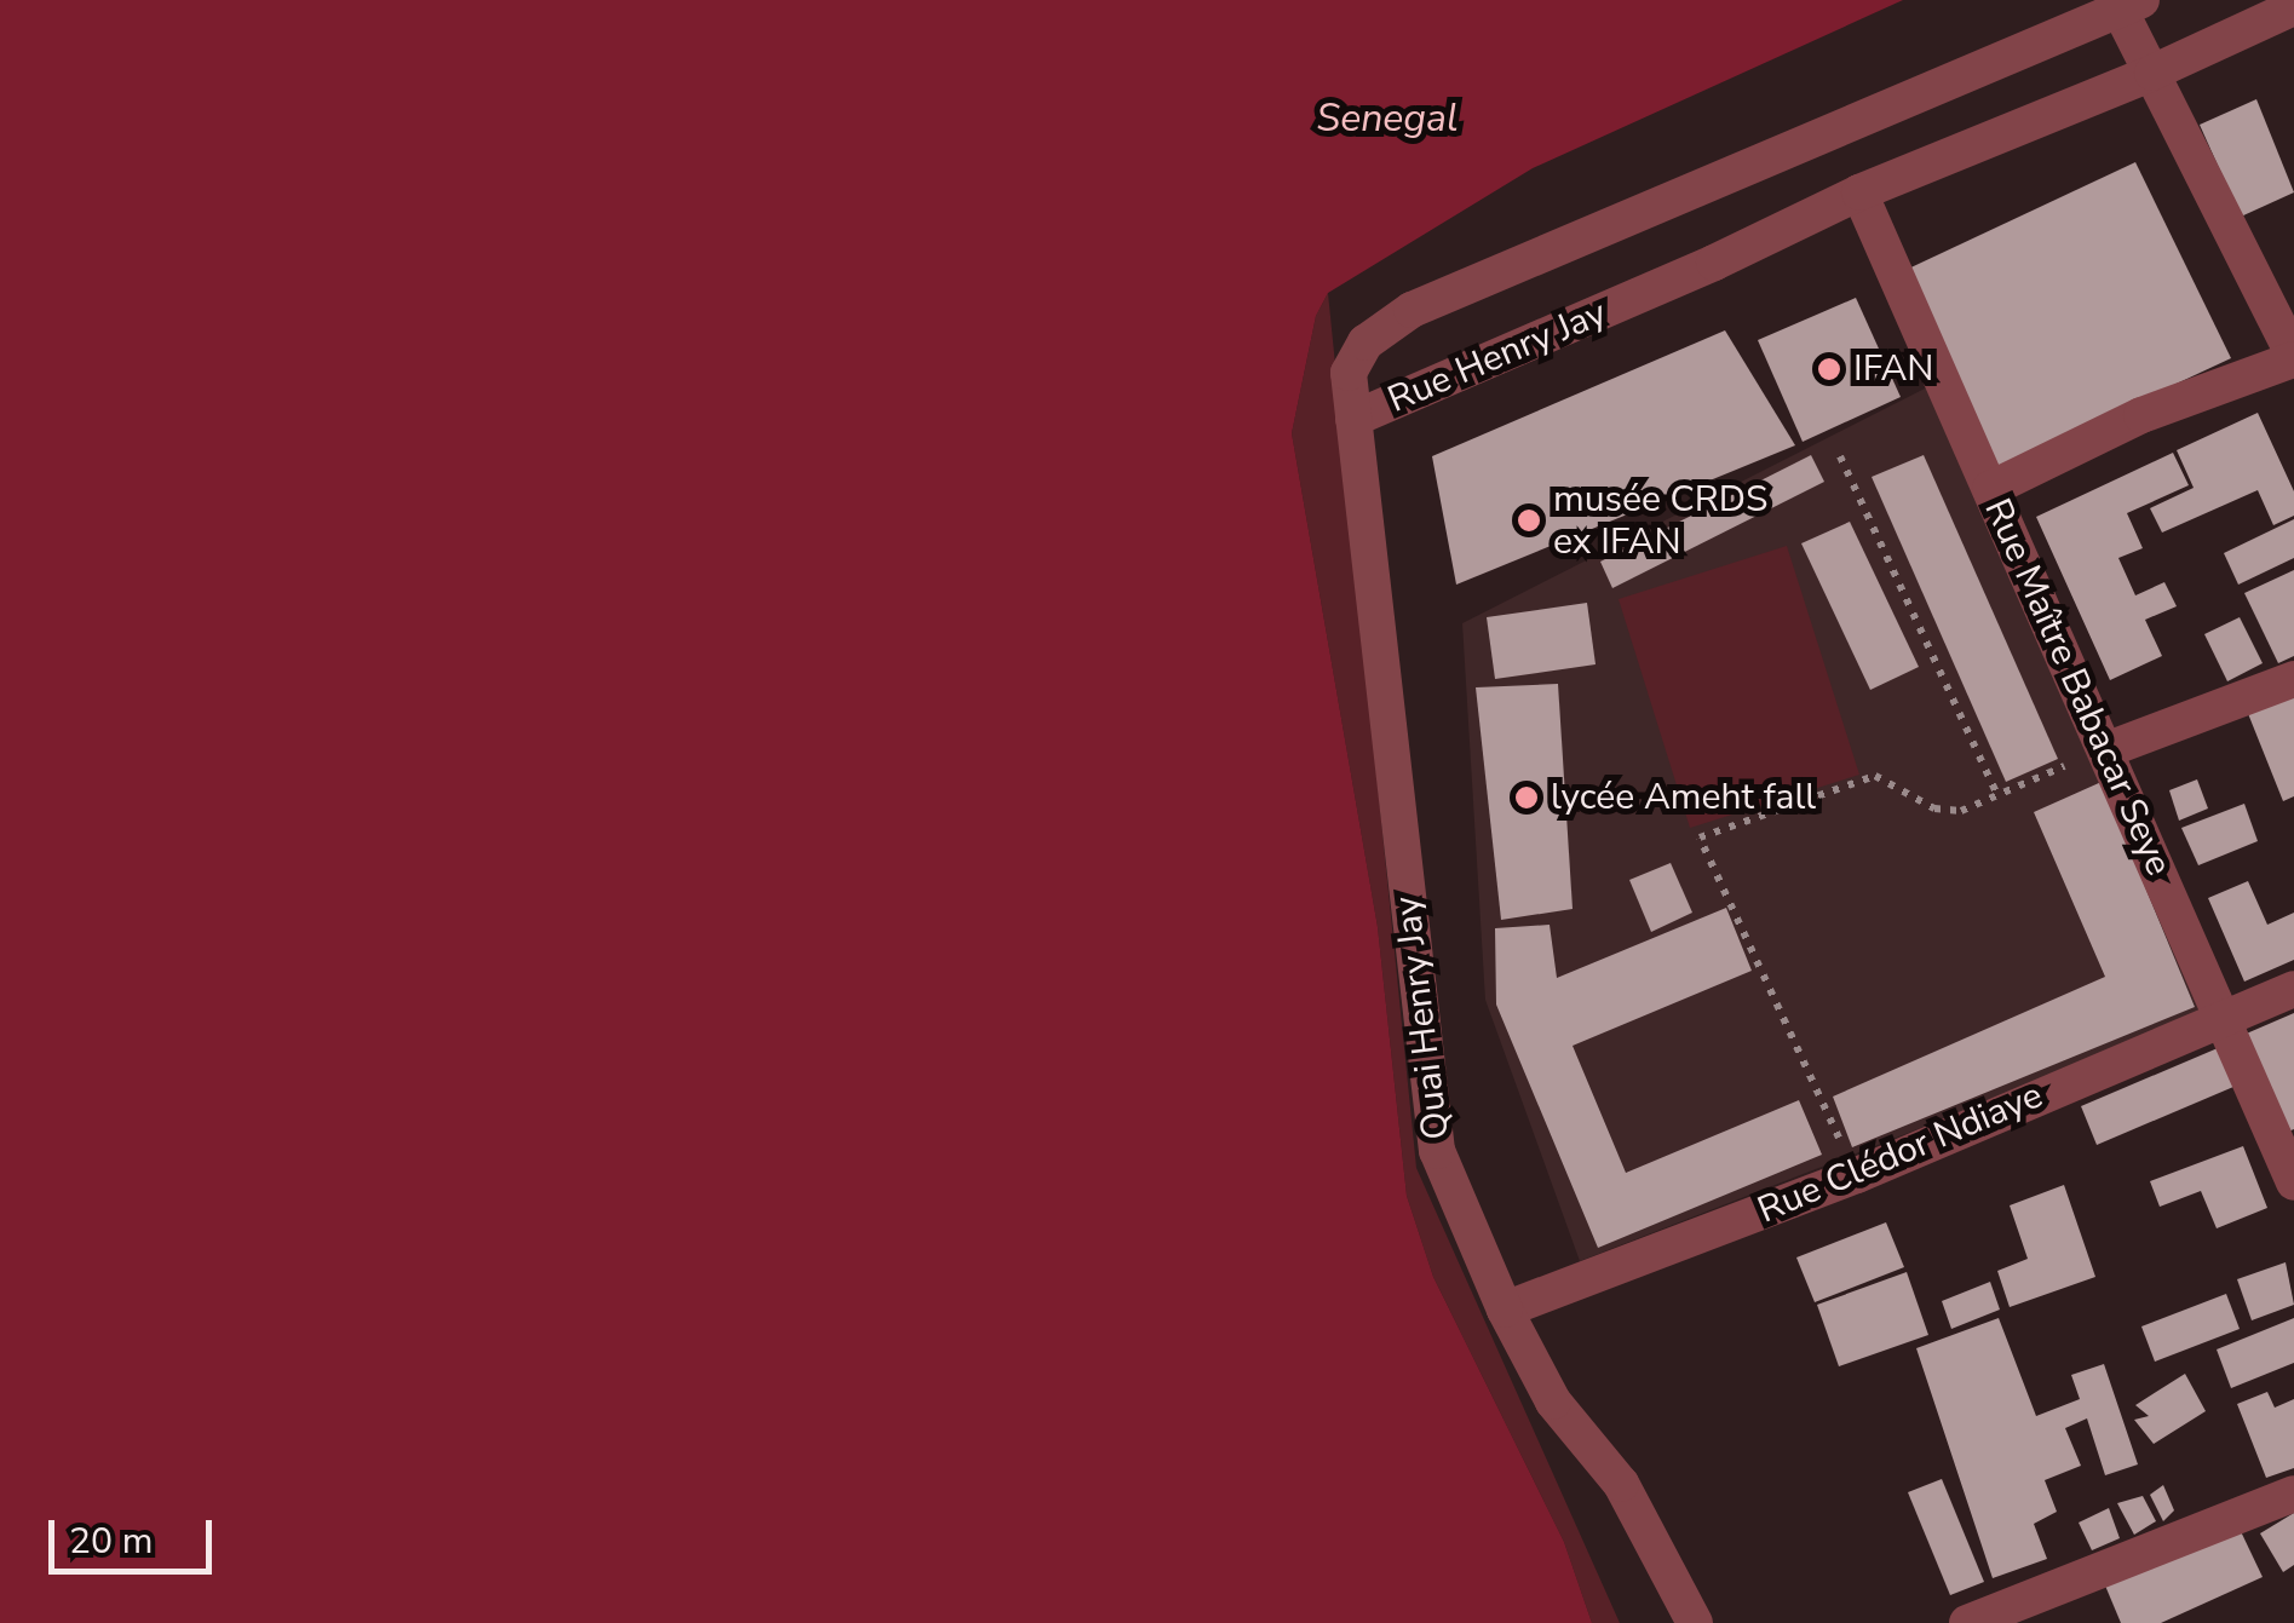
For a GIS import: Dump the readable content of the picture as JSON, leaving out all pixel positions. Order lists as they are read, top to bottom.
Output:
{
  "streets": {
    "street": [
      "Rue Henry Jay",
      "Rue Maître Babacar Seye",
      "Quai Henry Jay",
      "Rue Clédor Ndiaye"
    ]
  },
  "crossings": [
    ["Rue Henry Jay", "Rue Maître Babacar Seye"],
    ["Rue Henry Jay", "Quai Henry Jay"],
    ["Rue Maître Babacar Seye", "Rue Clédor Ndiaye"],
    ["Quai Henry Jay", "Rue Clédor Ndiaye"]
  ],
  "water": ["Senegal"],
  "places": ["IFAN", "musée CRDS ex IFAN", "lycée Ameht fall"],
  "scale_bar": "20 m"
}
